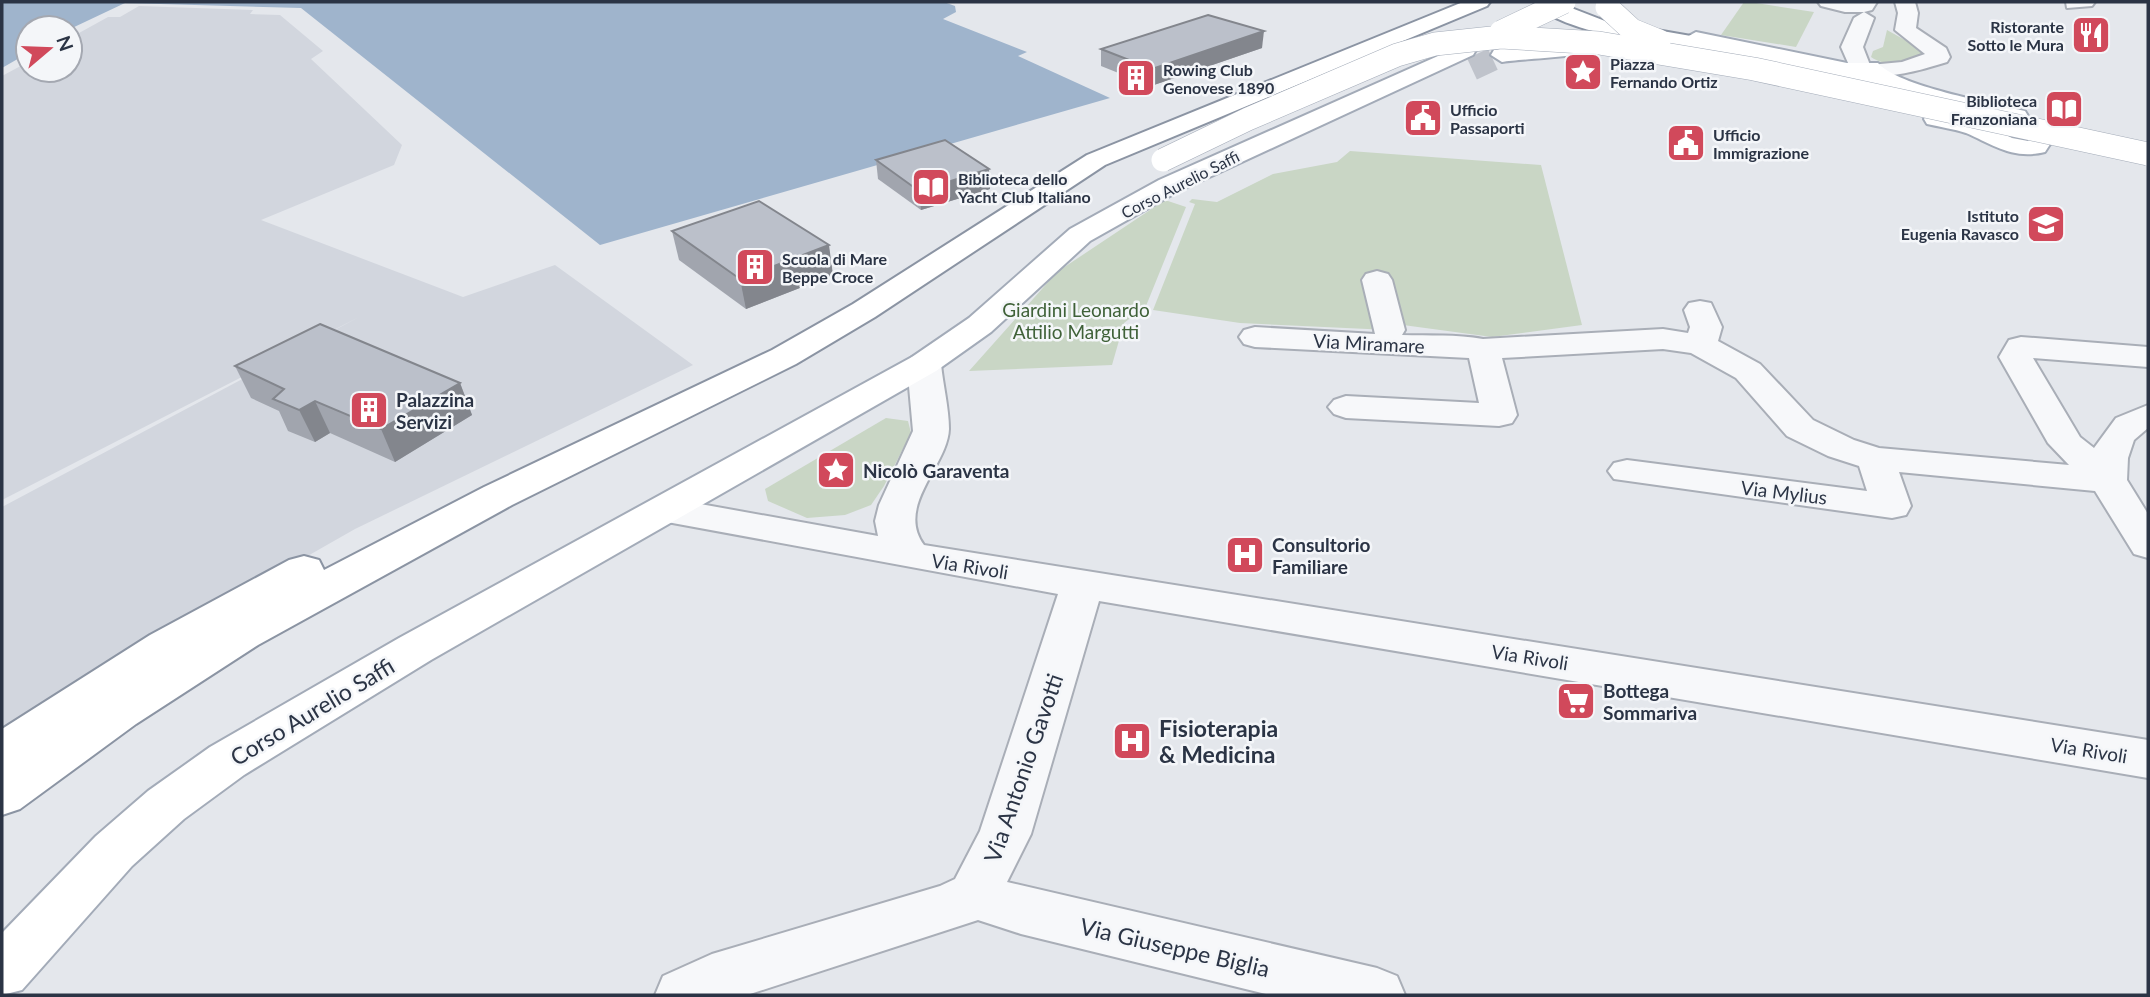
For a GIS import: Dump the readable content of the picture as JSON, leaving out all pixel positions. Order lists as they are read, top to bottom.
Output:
{
  "streets": {
    "main road": ["Corso Aurelio Saffi"],
    "street": [
      "Via Miramare",
      "Via Mylius",
      "Via Rivoli",
      "Via Antonio Gavotti",
      "Via Giuseppe Biglia"
    ]
  },
  "crossings": [
    ["Via Rivoli", "Via Antonio Gavotti"],
    ["Via Antonio Gavotti", "Via Giuseppe Biglia"]
  ],
  "parks": ["Giardini Leonardo Attilio Margutti"],
  "places": {
    "restaurant": ["Ristorante Sotto le Mura"],
    "place": ["Piazza Fernando Ortiz", "Nicolò Garaventa"],
    "building": ["Rowing Club Genovese 1890", "Scuola di Mare Beppe Croce", "Palazzina Servizi"],
    "library": ["Biblioteca Franzoniana", "Biblioteca dello Yacht Club Italiano"],
    "public building": ["Ufficio Passaporti", "Ufficio Immigrazione"],
    "school or university": ["Istituto Eugenia Ravasco"],
    "hospital": ["Consultorio Familiare", "Fisioterapia & Medicina"],
    "supermarket": ["Bottega Sommariva"]
  },
  "north": "right"
}
